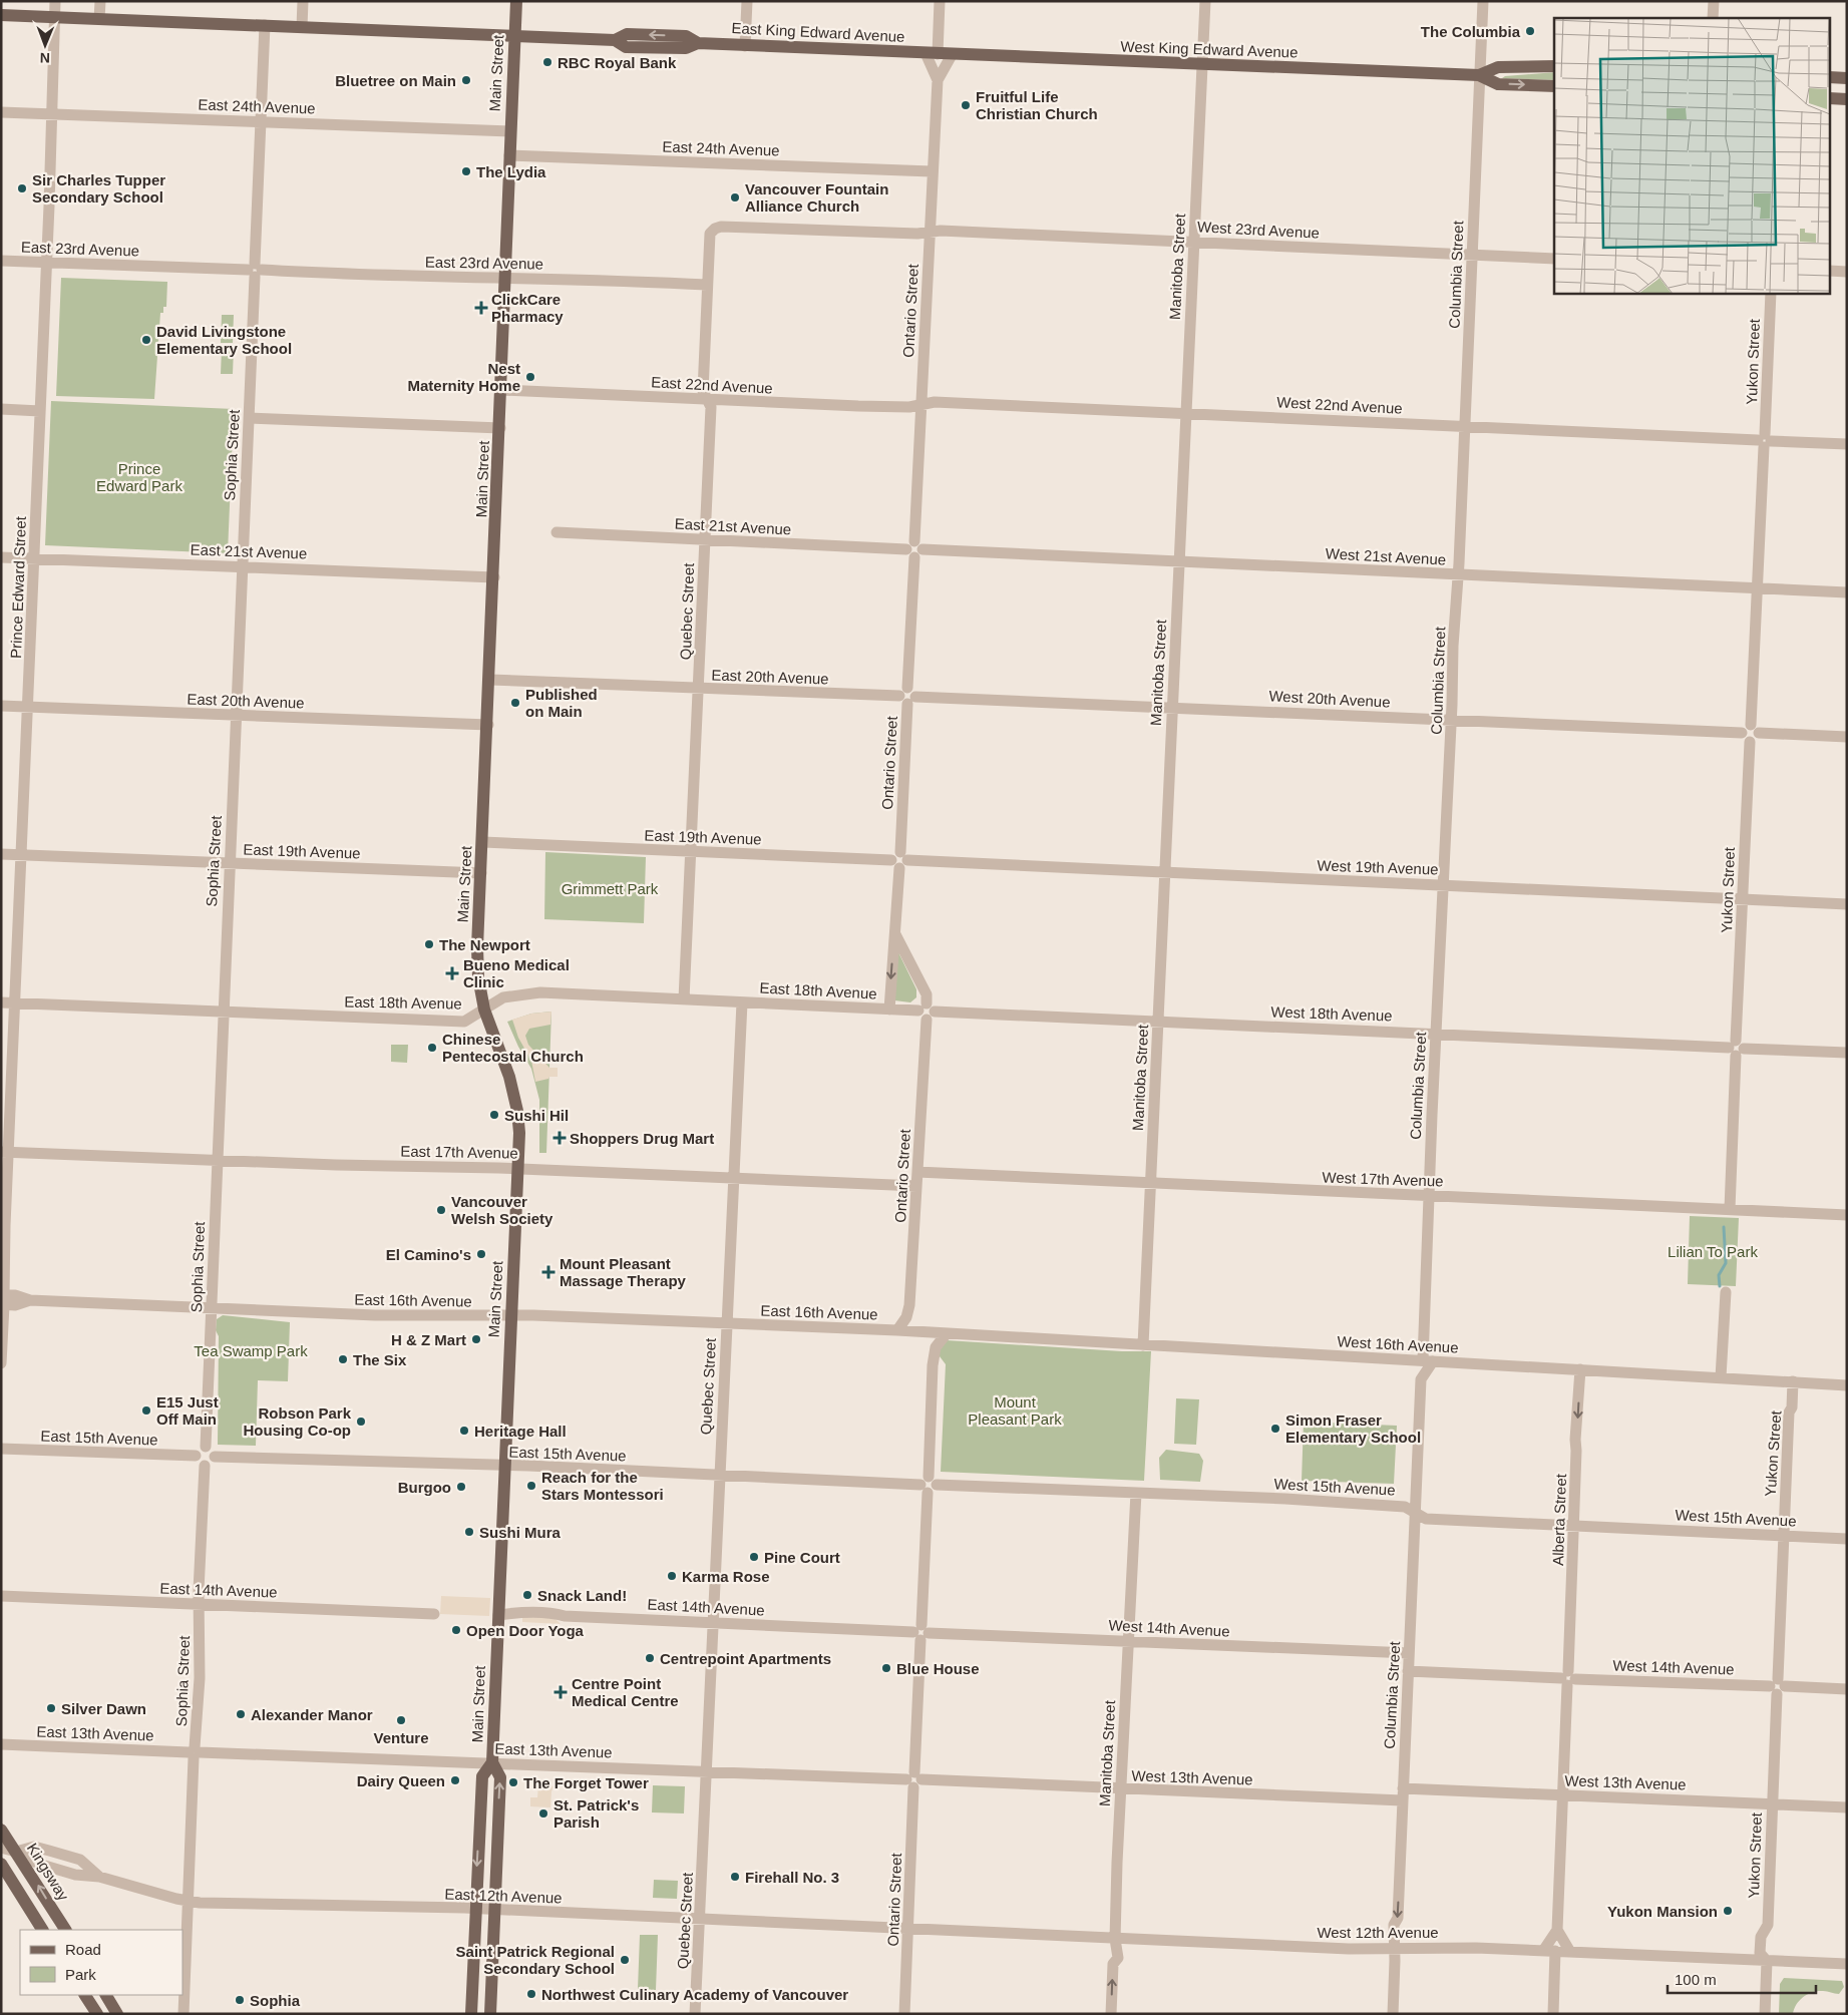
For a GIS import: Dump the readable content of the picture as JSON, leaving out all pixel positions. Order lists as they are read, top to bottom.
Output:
{
  "streets": {
    "main road": [
      "East King Edward Avenue",
      "West King Edward Avenue",
      "Main Street",
      "Kingsway"
    ],
    "street": [
      "East 24th Avenue",
      "West 23rd Avenue",
      "East 23rd Avenue",
      "Manitoba Street",
      "Columbia Street",
      "Ontario Street",
      "Yukon Street",
      "East 22nd Avenue",
      "West 22nd Avenue",
      "Sophia Street",
      "East 21st Avenue",
      "West 21st Avenue",
      "Prince Edward Street",
      "Quebec Street",
      "East 20th Avenue",
      "West 20th Avenue",
      "East 19th Avenue",
      "West 19th Avenue",
      "East 18th Avenue",
      "West 18th Avenue",
      "East 17th Avenue",
      "West 17th Avenue",
      "East 16th Avenue",
      "West 16th Avenue",
      "East 15th Avenue",
      "West 15th Avenue",
      "Alberta Street",
      "East 14th Avenue",
      "West 14th Avenue",
      "East 13th Avenue",
      "West 13th Avenue",
      "East 12th Avenue",
      "West 12th Avenue"
    ]
  },
  "crossings": [
    ["East King Edward Avenue", "West King Edward Avenue"],
    ["East King Edward Avenue", "Main Street"],
    ["East King Edward Avenue", "Ontario Street"],
    ["East King Edward Avenue", "Sophia Street"],
    ["East King Edward Avenue", "Prince Edward Street"],
    ["West King Edward Avenue", "Manitoba Street"],
    ["West King Edward Avenue", "Columbia Street"],
    ["West King Edward Avenue", "Ontario Street"],
    ["Main Street", "East 24th Avenue"],
    ["Main Street", "East 23rd Avenue"],
    ["Main Street", "East 22nd Avenue"],
    ["Main Street", "East 21st Avenue"],
    ["Main Street", "East 20th Avenue"],
    ["Main Street", "East 19th Avenue"],
    ["Main Street", "East 18th Avenue"],
    ["Main Street", "East 17th Avenue"],
    ["Main Street", "East 16th Avenue"],
    ["Main Street", "East 15th Avenue"],
    ["Main Street", "East 14th Avenue"],
    ["Main Street", "East 13th Avenue"],
    ["Main Street", "East 12th Avenue"],
    ["East 24th Avenue", "Ontario Street"],
    ["East 24th Avenue", "Sophia Street"],
    ["East 24th Avenue", "Prince Edward Street"],
    ["West 23rd Avenue", "Manitoba Street"],
    ["West 23rd Avenue", "Columbia Street"],
    ["West 23rd Avenue", "Ontario Street"],
    ["West 23rd Avenue", "Quebec Street"],
    ["East 23rd Avenue", "Sophia Street"],
    ["East 23rd Avenue", "Prince Edward Street"],
    ["East 23rd Avenue", "Quebec Street"],
    ["Manitoba Street", "West 22nd Avenue"],
    ["Manitoba Street", "West 21st Avenue"],
    ["Manitoba Street", "West 20th Avenue"],
    ["Manitoba Street", "West 19th Avenue"],
    ["Manitoba Street", "West 18th Avenue"],
    ["Manitoba Street", "West 17th Avenue"],
    ["Manitoba Street", "West 16th Avenue"],
    ["Manitoba Street", "West 15th Avenue"],
    ["Manitoba Street", "West 14th Avenue"],
    ["Manitoba Street", "West 13th Avenue"],
    ["Manitoba Street", "West 12th Avenue"],
    ["Columbia Street", "West 22nd Avenue"],
    ["Columbia Street", "West 21st Avenue"],
    ["Columbia Street", "West 20th Avenue"],
    ["Columbia Street", "West 19th Avenue"],
    ["Columbia Street", "West 18th Avenue"],
    ["Columbia Street", "West 17th Avenue"],
    ["Columbia Street", "West 16th Avenue"],
    ["Columbia Street", "West 15th Avenue"],
    ["Columbia Street", "West 14th Avenue"],
    ["Columbia Street", "West 13th Avenue"],
    ["Columbia Street", "West 12th Avenue"],
    ["Ontario Street", "East 22nd Avenue"],
    ["Ontario Street", "West 22nd Avenue"],
    ["Ontario Street", "East 21st Avenue"],
    ["Ontario Street", "West 21st Avenue"],
    ["Ontario Street", "Quebec Street"],
    ["Ontario Street", "East 20th Avenue"],
    ["Ontario Street", "West 20th Avenue"],
    ["Ontario Street", "East 19th Avenue"],
    ["Ontario Street", "West 19th Avenue"],
    ["Ontario Street", "East 18th Avenue"],
    ["Ontario Street", "West 18th Avenue"],
    ["Ontario Street", "East 17th Avenue"],
    ["Ontario Street", "West 17th Avenue"],
    ["Ontario Street", "East 16th Avenue"],
    ["Ontario Street", "West 16th Avenue"],
    ["Ontario Street", "East 15th Avenue"],
    ["Ontario Street", "West 15th Avenue"],
    ["Ontario Street", "East 14th Avenue"],
    ["Ontario Street", "West 14th Avenue"],
    ["Ontario Street", "East 13th Avenue"],
    ["Ontario Street", "West 13th Avenue"],
    ["Ontario Street", "East 12th Avenue"],
    ["Ontario Street", "West 12th Avenue"],
    ["Yukon Street", "West 22nd Avenue"],
    ["Yukon Street", "West 21st Avenue"],
    ["Yukon Street", "West 20th Avenue"],
    ["Yukon Street", "West 19th Avenue"],
    ["Yukon Street", "West 18th Avenue"],
    ["Yukon Street", "West 17th Avenue"],
    ["Yukon Street", "West 16th Avenue"],
    ["Yukon Street", "West 15th Avenue"],
    ["Yukon Street", "West 14th Avenue"],
    ["Yukon Street", "West 13th Avenue"],
    ["Yukon Street", "West 12th Avenue"],
    ["East 22nd Avenue", "West 22nd Avenue"],
    ["East 22nd Avenue", "Quebec Street"],
    ["Sophia Street", "East 21st Avenue"],
    ["Sophia Street", "East 20th Avenue"],
    ["Sophia Street", "East 19th Avenue"],
    ["Sophia Street", "East 18th Avenue"],
    ["Sophia Street", "East 17th Avenue"],
    ["Sophia Street", "East 16th Avenue"],
    ["Sophia Street", "East 15th Avenue"],
    ["Sophia Street", "East 14th Avenue"],
    ["Sophia Street", "East 13th Avenue"],
    ["Sophia Street", "East 12th Avenue"],
    ["East 21st Avenue", "West 21st Avenue"],
    ["East 21st Avenue", "Prince Edward Street"],
    ["East 21st Avenue", "Quebec Street"],
    ["Prince Edward Street", "East 20th Avenue"],
    ["Prince Edward Street", "East 19th Avenue"],
    ["Prince Edward Street", "East 18th Avenue"],
    ["Prince Edward Street", "East 17th Avenue"],
    ["Prince Edward Street", "East 16th Avenue"],
    ["Quebec Street", "East 20th Avenue"],
    ["Quebec Street", "East 19th Avenue"],
    ["Quebec Street", "East 18th Avenue"],
    ["Quebec Street", "East 17th Avenue"],
    ["Quebec Street", "East 16th Avenue"],
    ["Quebec Street", "East 15th Avenue"],
    ["Quebec Street", "East 14th Avenue"],
    ["Quebec Street", "East 13th Avenue"],
    ["Quebec Street", "East 12th Avenue"],
    ["East 20th Avenue", "West 20th Avenue"],
    ["East 19th Avenue", "West 19th Avenue"],
    ["East 18th Avenue", "West 18th Avenue"],
    ["East 16th Avenue", "West 16th Avenue"],
    ["West 16th Avenue", "Alberta Street"],
    ["East 15th Avenue", "West 15th Avenue"],
    ["West 15th Avenue", "Alberta Street"],
    ["Alberta Street", "West 14th Avenue"],
    ["Alberta Street", "West 13th Avenue"],
    ["East 14th Avenue", "West 14th Avenue"],
    ["East 13th Avenue", "West 13th Avenue"],
    ["Kingsway", "East 12th Avenue"],
    ["East 12th Avenue", "West 12th Avenue"]
  ],
  "parks": [
    "Prince Edward Park",
    "Grimmett Park",
    "Lilian To Park",
    "Tea Swamp Park",
    "Mount Pleasant Park"
  ],
  "places": {
    "other": [
      "The Columbia",
      "RBC Royal Bank",
      "Bluetree on Main",
      "Fruitful Life Christian Church",
      "The Lydia",
      "Sir Charles Tupper Secondary School",
      "Vancouver Fountain Alliance Church",
      "David Livingstone Elementary School",
      "Nest Maternity Home",
      "Published on Main",
      "The Newport",
      "Chinese Pentecostal Church",
      "Sushi Hil",
      "Vancouver Welsh Society",
      "El Camino's",
      "H & Z Mart",
      "The Six",
      "E15 Just Off Main",
      "Robson Park Housing Co-op",
      "Simon Fraser Elementary School",
      "Heritage Hall",
      "Reach for the Stars Montessori",
      "Burgoo",
      "Sushi Mura",
      "Pine Court",
      "Karma Rose",
      "Snack Land!",
      "Open Door Yoga",
      "Centrepoint Apartments",
      "Blue House",
      "Silver Dawn",
      "Alexander Manor",
      "Venture",
      "Dairy Queen",
      "The Forget Tower",
      "St. Patrick's Parish",
      "Firehall No. 3",
      "Yukon Mansion",
      "Saint Patrick Regional Secondary School",
      "Northwest Culinary Academy of Vancouver",
      "Sophia"
    ],
    "health": [
      "ClickCare Pharmacy",
      "Bueno Medical Clinic",
      "Shoppers Drug Mart",
      "Mount Pleasant Massage Therapy",
      "Centre Point Medical Centre"
    ]
  },
  "legend": ["Road", "Park"],
  "scale_bar": "100 m",
  "north": "bottom"
}
